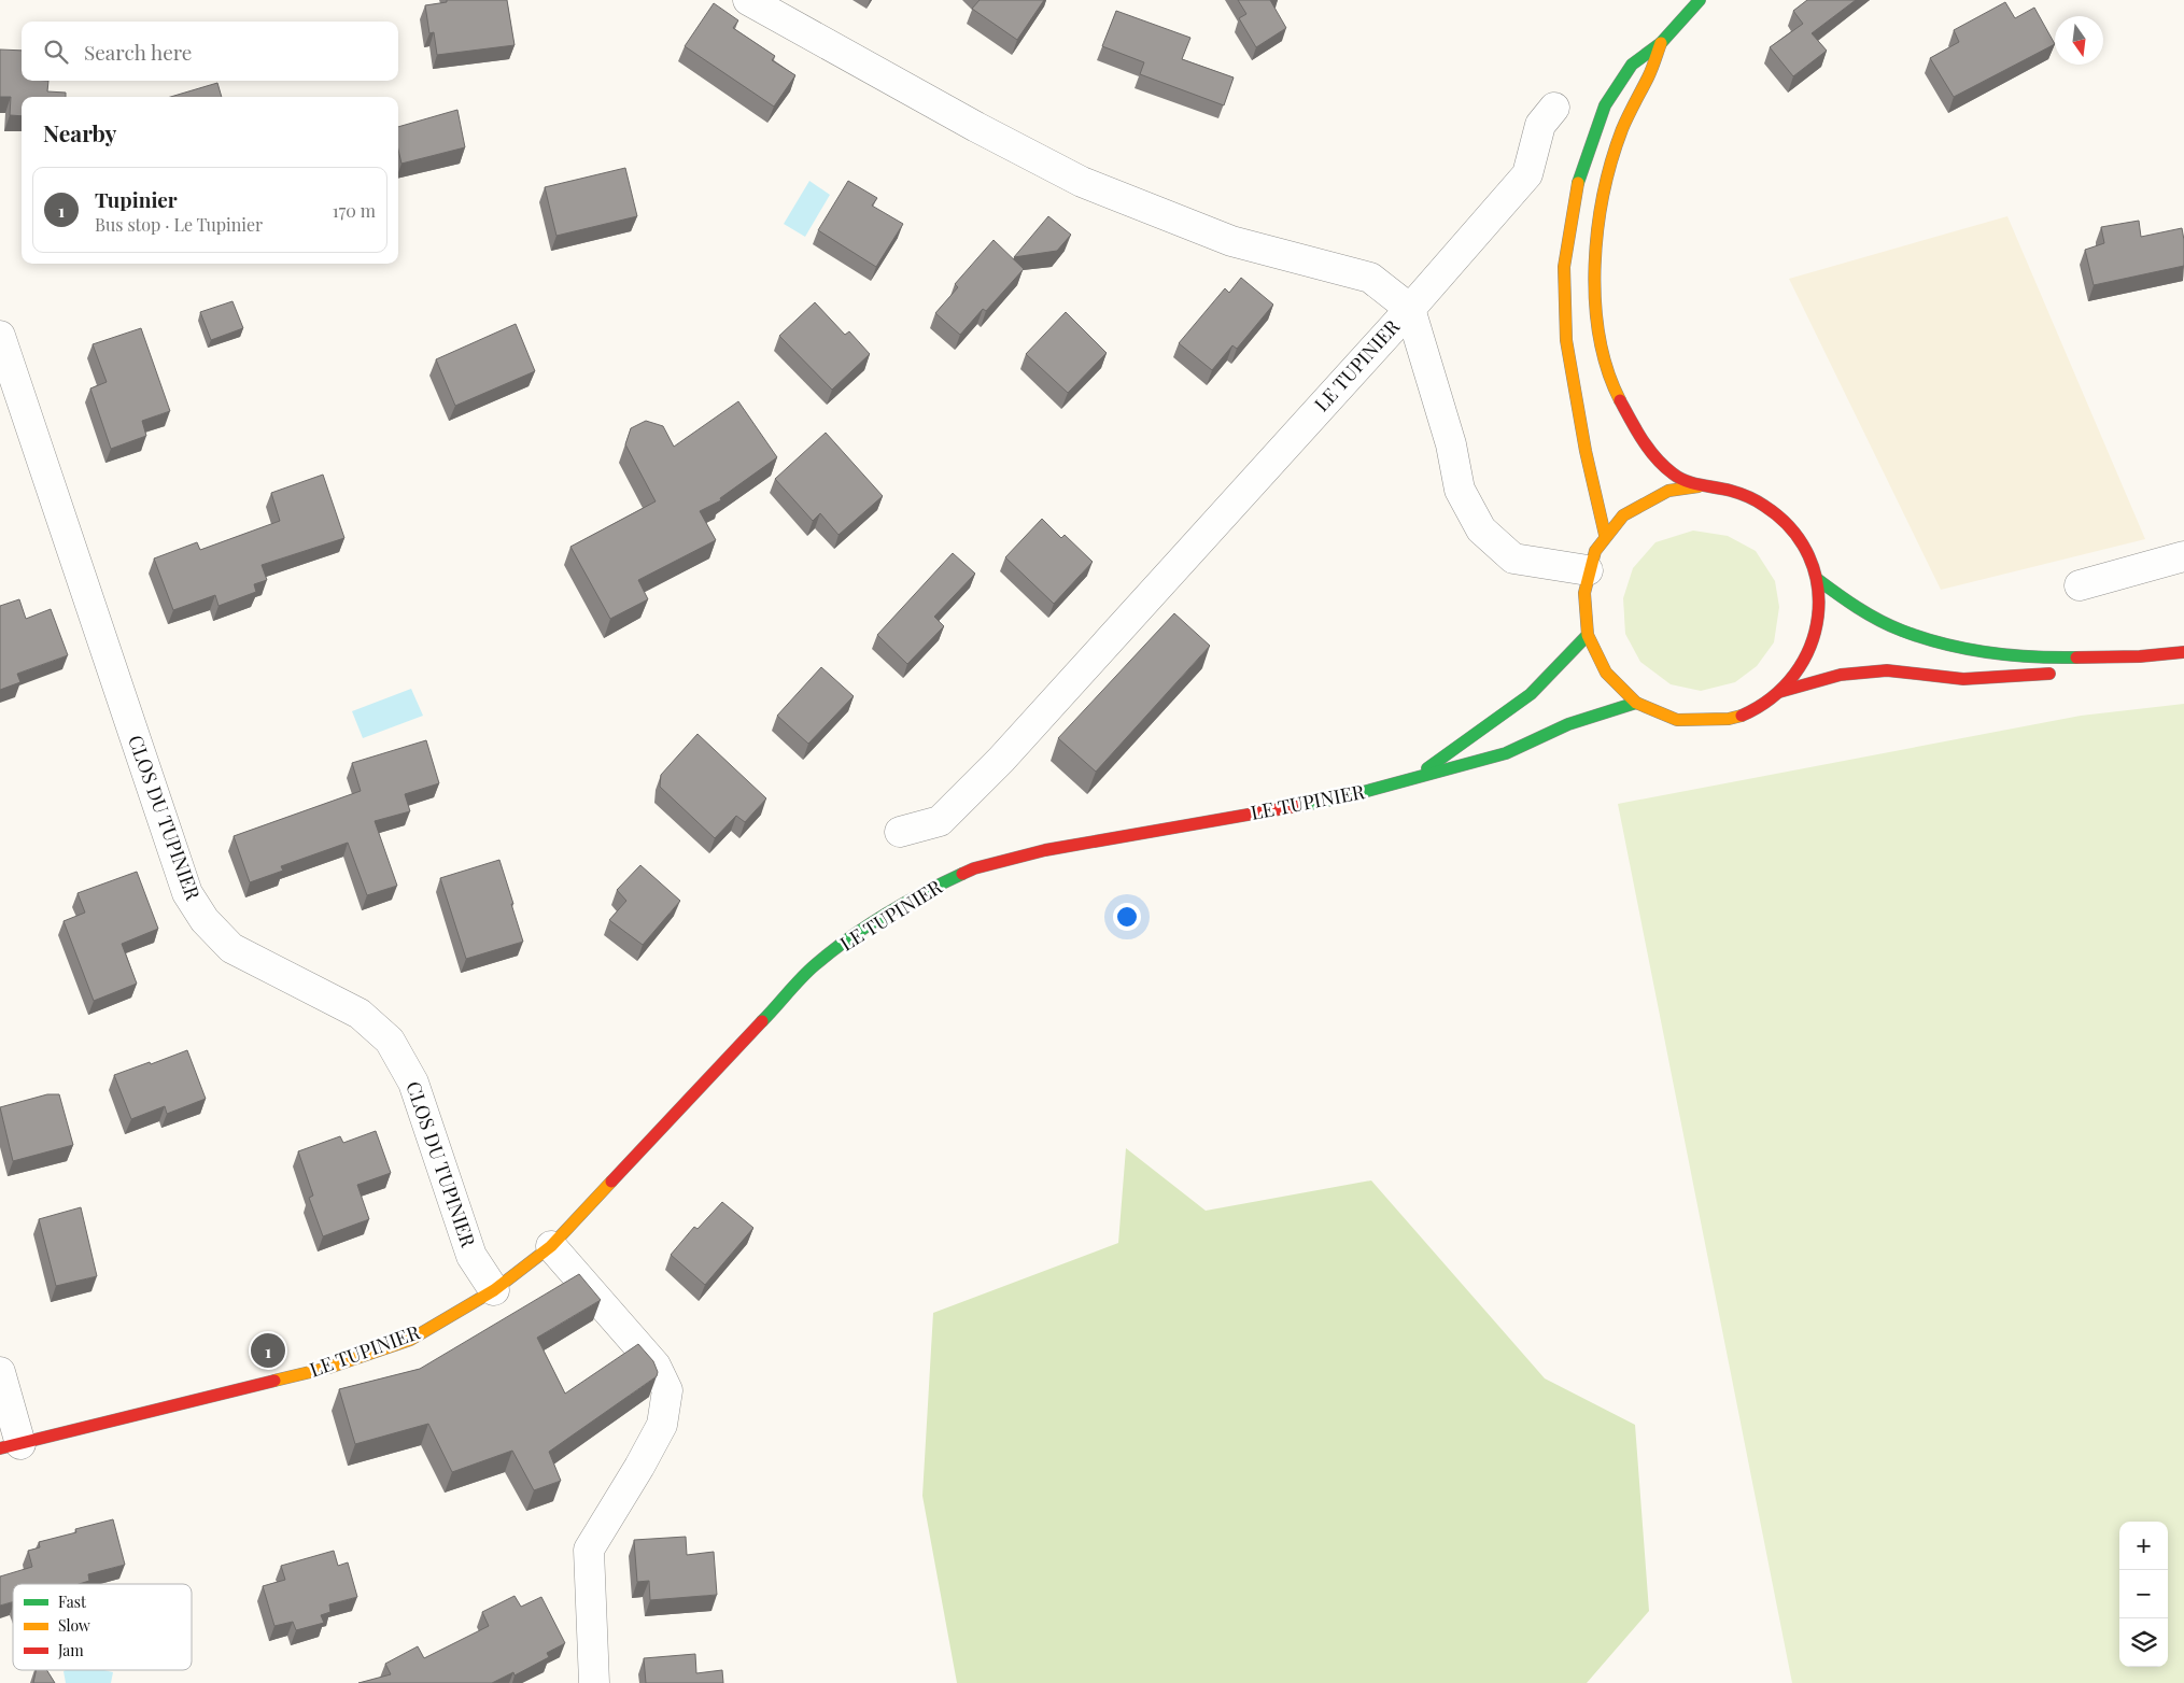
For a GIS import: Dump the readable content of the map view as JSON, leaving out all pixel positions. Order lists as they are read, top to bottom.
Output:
{
  "streets": {
    "main road": ["LE TUPINIER"],
    "street": ["CLOS DU TUPINIER"]
  },
  "crossings": [
    ["LE TUPINIER", "CLOS DU TUPINIER"]
  ],
  "legend": ["Fast", "Slow", "Jam"],
  "north": "bottom",
  "page": {
    "search": "Search here",
    "heading": "Nearby",
    "list": [
      {
        "mark": "1",
        "name": "Tupinier",
        "note": "Bus stop · Le Tupinier",
        "value": "170 m"
      }
    ],
    "pins": "1",
    "map_buttons": ["+", "−"]
  }
}
